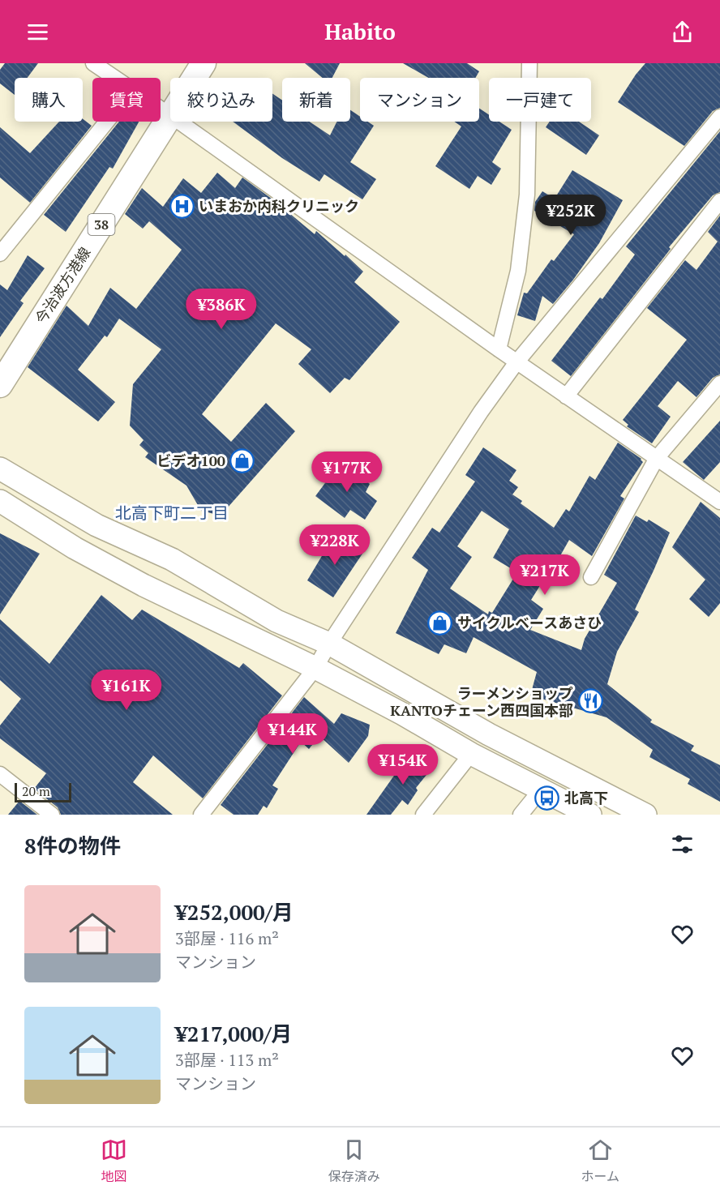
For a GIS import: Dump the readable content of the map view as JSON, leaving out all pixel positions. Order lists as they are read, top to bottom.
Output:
{
  "streets": {
    "main road": ["38", "今治波方港線"]
  },
  "districts": ["北高下町二丁目"],
  "places": {
    "hospital": ["いまおか内科クリニック"],
    "shop": ["ビデオ100", "サイクルベースあさひ"],
    "restaurant": ["ラーメンショップ KANTOチェーン西四国本部"],
    "bus stop": ["北高下"]
  },
  "scale_bar": "20 m",
  "page": {
    "header": "Habito",
    "chip": [
      "購入",
      "賃貸",
      "絞り込み",
      "新着",
      "マンション",
      "一戸建て"
    ],
    "price": [
      "¥252K",
      "¥386K",
      "¥177K",
      "¥228K",
      "¥217K",
      "¥161K",
      "¥144K",
      "¥154K"
    ],
    "scale": "20 m",
    "heading": "8件の物件",
    "list": [
      {
        "name": "¥252,000/月",
        "note": "3部屋 · 116 m² · マンション"
      },
      {
        "name": "¥217,000/月",
        "note": "3部屋 · 113 m² · マンション"
      }
    ],
    "tabs": ["地図", "保存済み", "ホーム"]
  }
}
